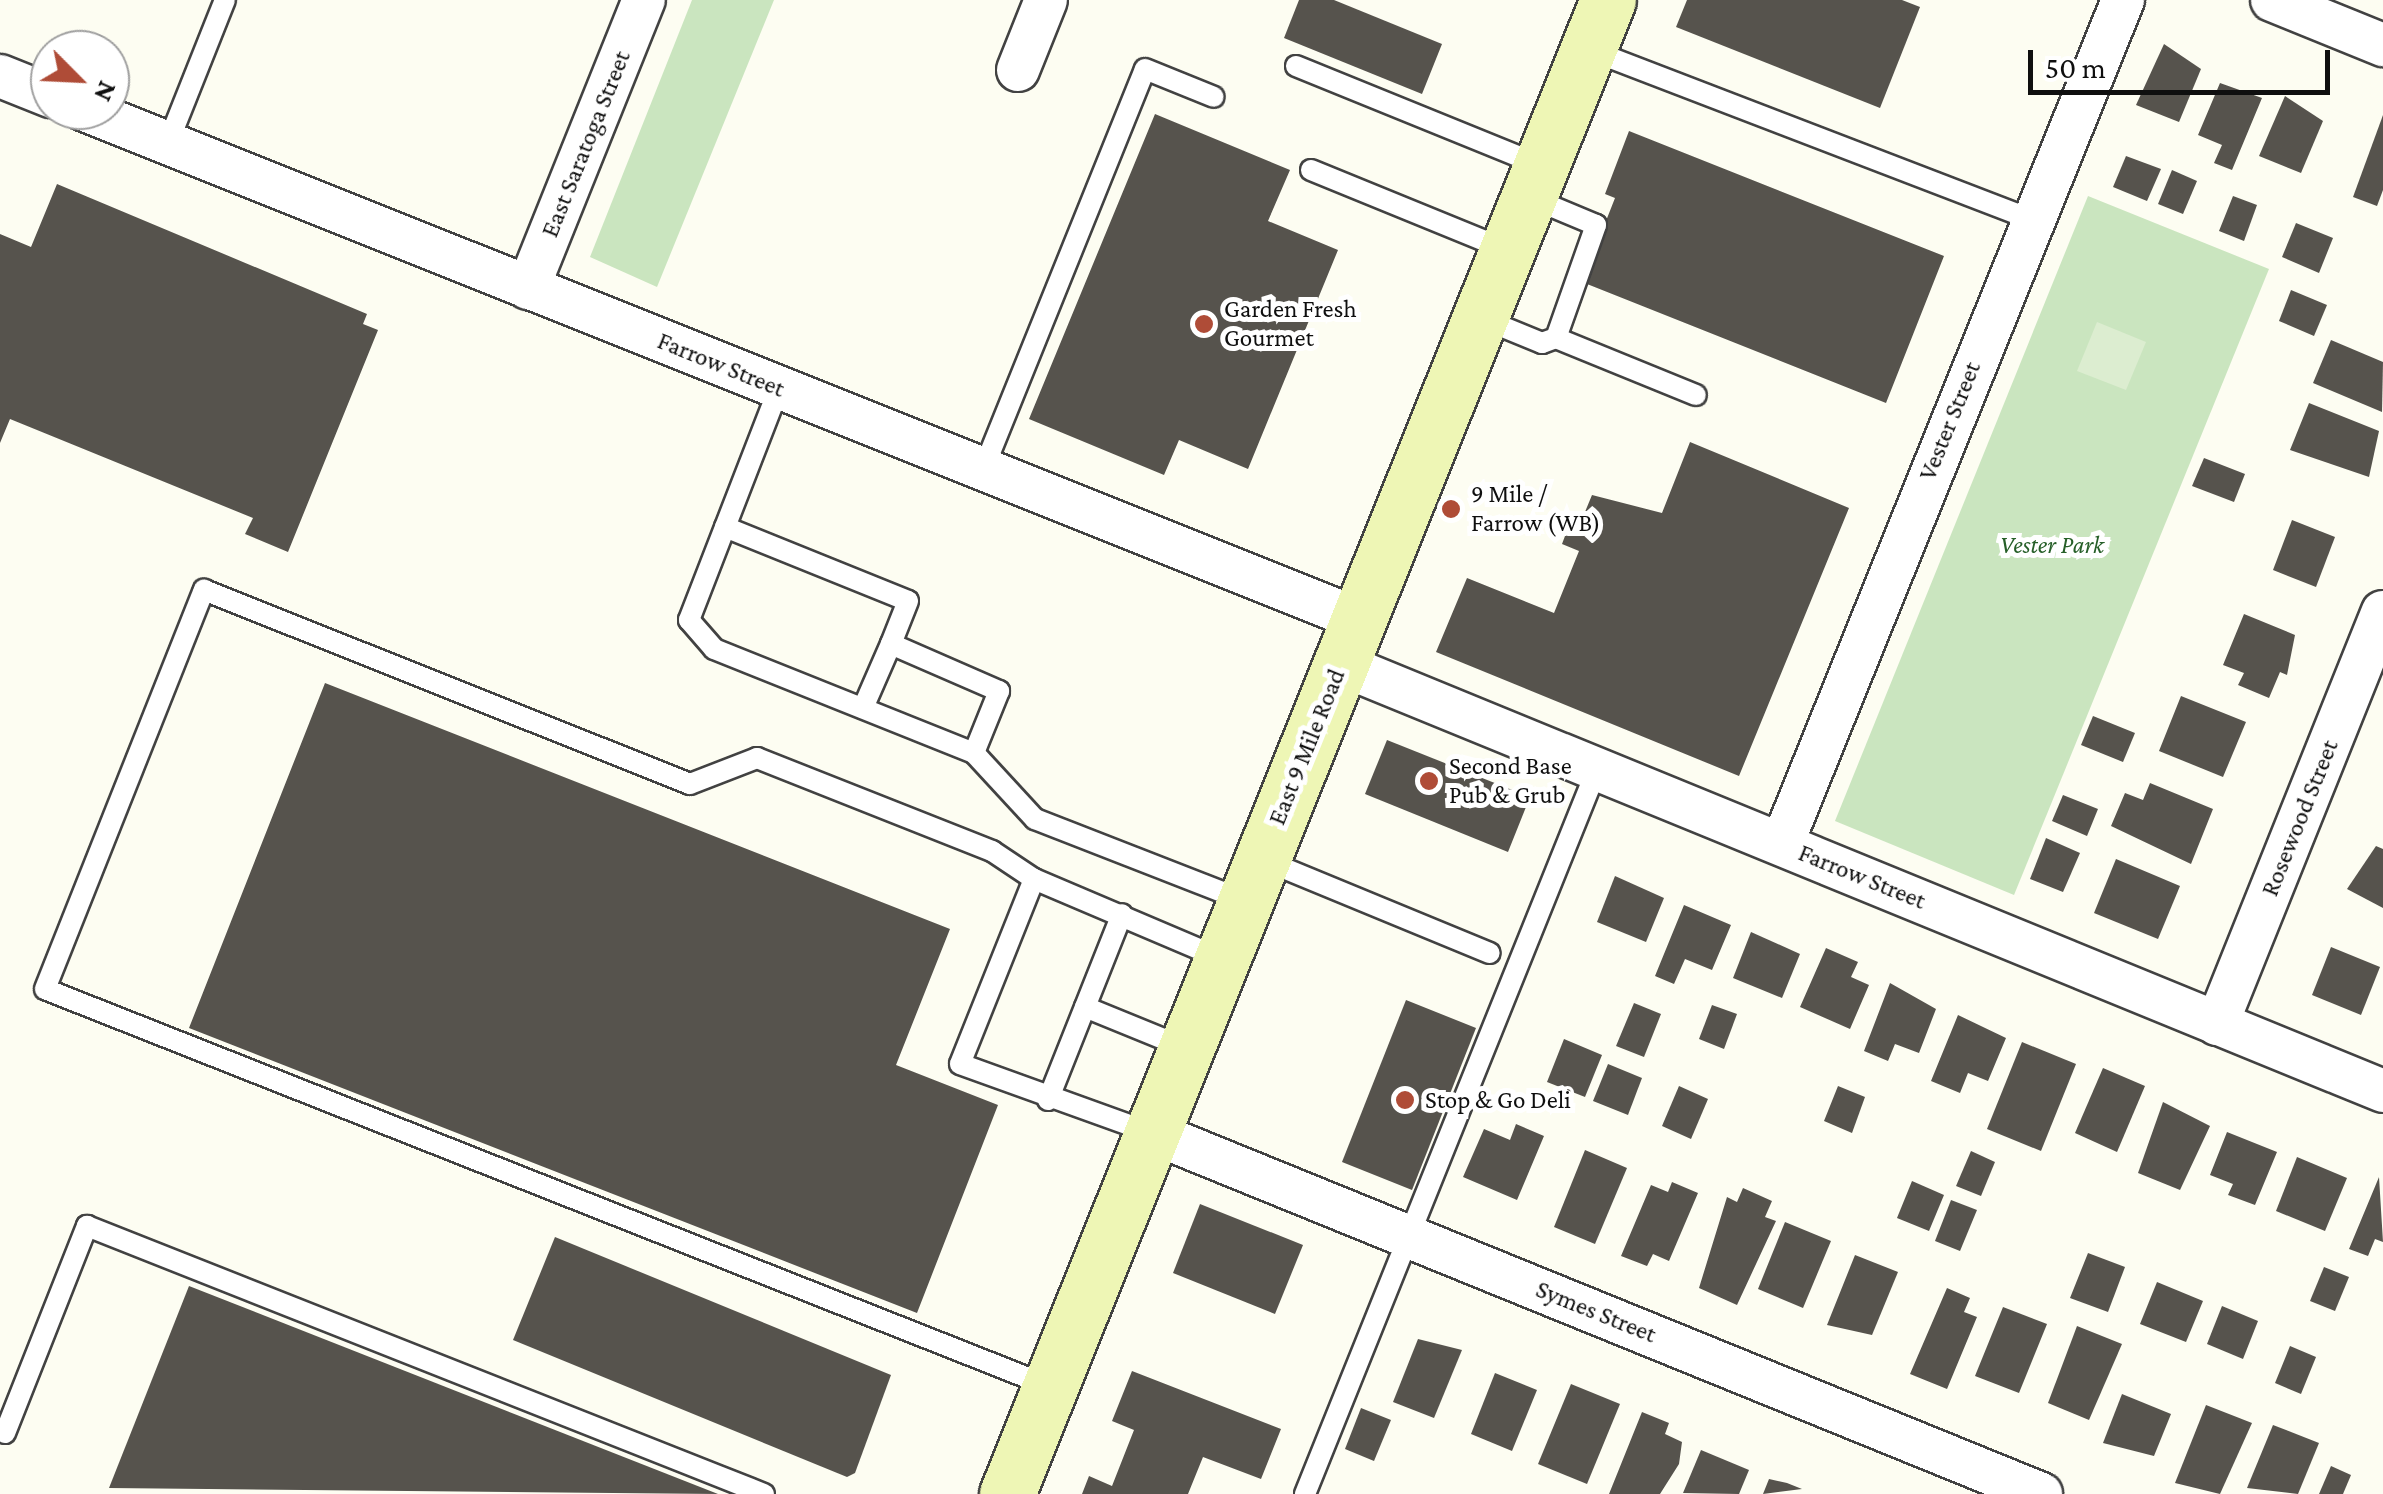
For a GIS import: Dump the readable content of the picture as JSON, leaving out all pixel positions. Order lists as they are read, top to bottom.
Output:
{
  "streets": {
    "main road": ["East 9 Mile Road"],
    "street": [
      "East Saratoga Street",
      "Farrow Street",
      "Vester Street",
      "Rosewood Street",
      "Symes Street"
    ]
  },
  "crossings": [
    ["East Saratoga Street", "Farrow Street"],
    ["Farrow Street", "Vester Street"],
    ["Farrow Street", "East 9 Mile Road"],
    ["Farrow Street", "Rosewood Street"],
    ["East 9 Mile Road", "Symes Street"]
  ],
  "parks": ["Vester Park"],
  "places": [
    "Garden Fresh Gourmet",
    "9 Mile / Farrow (WB)",
    "Second Base Pub & Grub",
    "Stop & Go Deli"
  ],
  "scale_bar": "50 m",
  "north": "bottom right"
}
